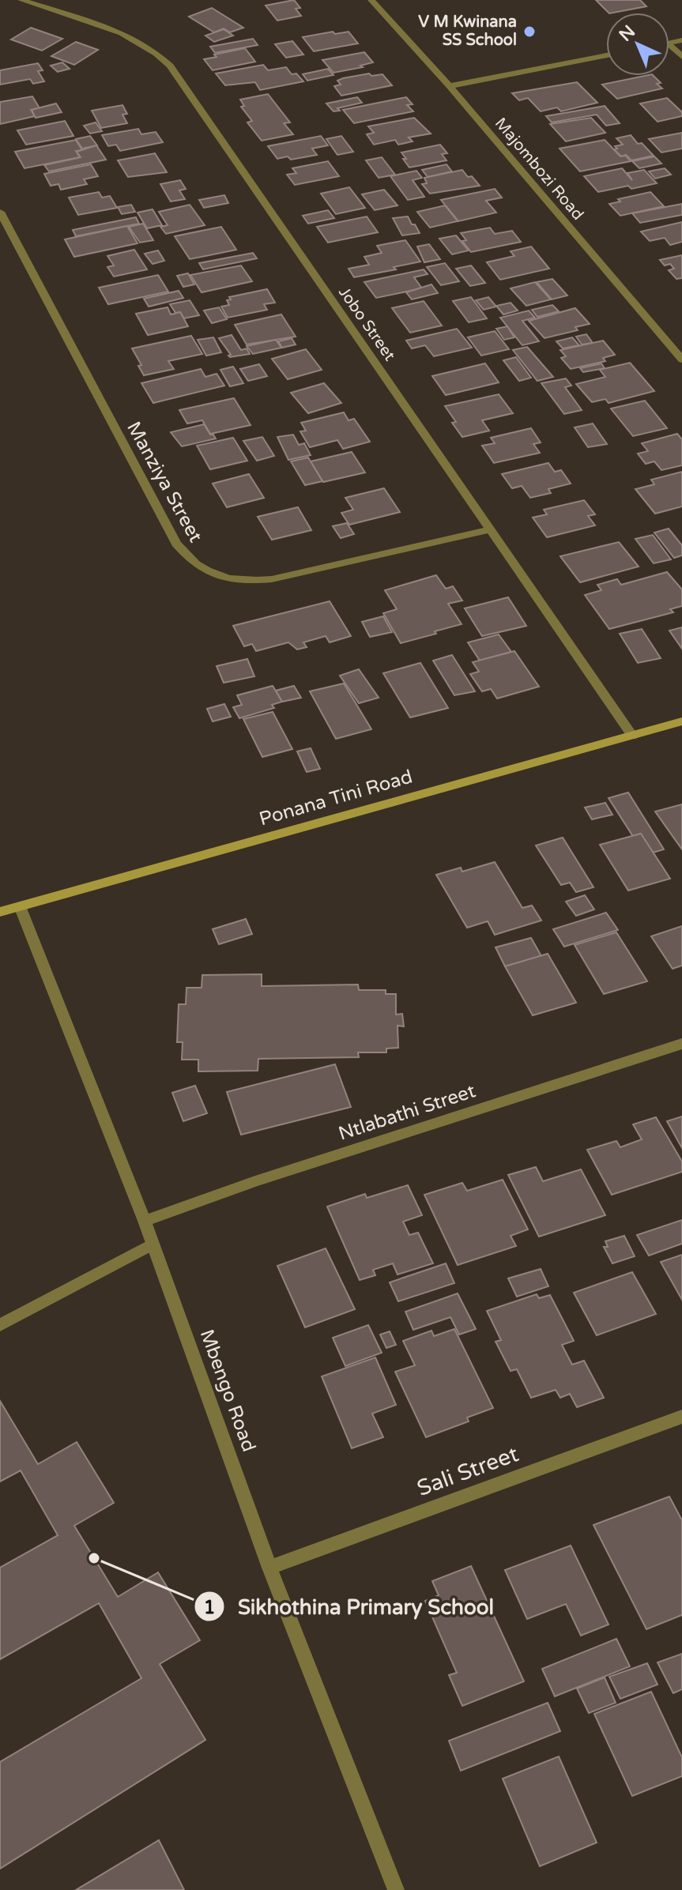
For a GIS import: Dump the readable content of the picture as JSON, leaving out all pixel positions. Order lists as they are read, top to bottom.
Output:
{
  "streets": {
    "street": [
      "Majombozi Road",
      "Jobo Street",
      "Manziya Street",
      "Ponana Tini Road",
      "Ntlabathi Street",
      "Mbengo Road",
      "Sali Street"
    ]
  },
  "crossings": [
    ["Jobo Street", "Manziya Street"],
    ["Jobo Street", "Ponana Tini Road"],
    ["Ponana Tini Road", "Mbengo Road"],
    ["Ntlabathi Street", "Mbengo Road"],
    ["Mbengo Road", "Sali Street"]
  ],
  "places": ["V M Kwinana SS School", "Sikhothina Primary School"],
  "north": "top left"
}
